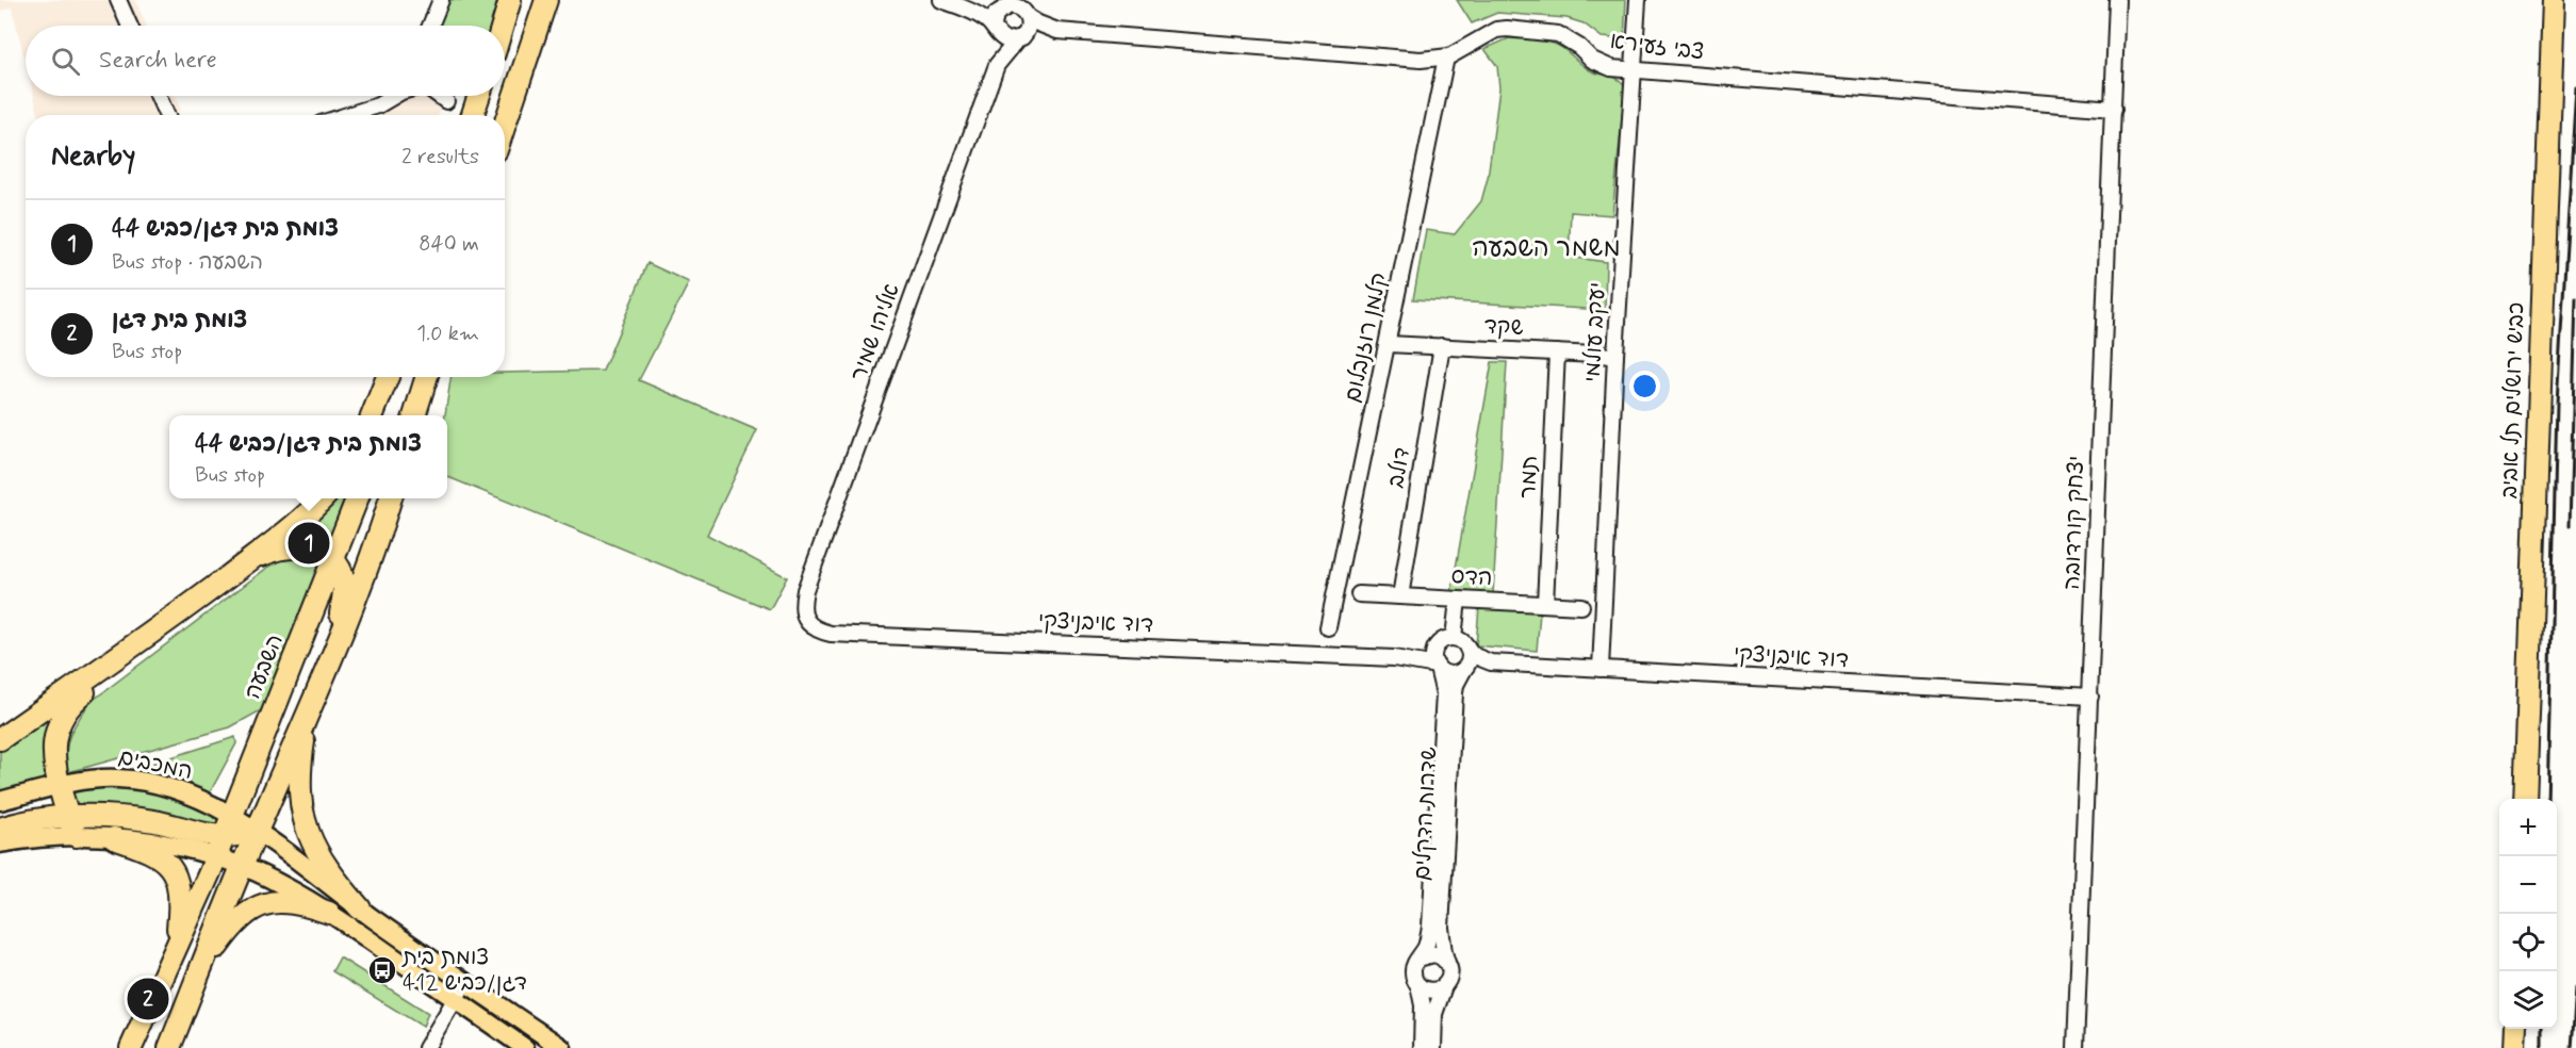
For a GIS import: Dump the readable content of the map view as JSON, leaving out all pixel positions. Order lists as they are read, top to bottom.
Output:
{
  "streets": {
    "highway": ["כביש ירושלים תל אביב", "השבעה"],
    "main road": ["המכבים"],
    "street": [
      "צבי זעירא",
      "שקד",
      "אליהו שמיר",
      "יעקב עולמי",
      "קלמן רוזנבלום",
      "דולב",
      "תמר",
      "יצחק קורדובה",
      "הדס",
      "דוד איבניצקי",
      "שדרות הדקלים"
    ]
  },
  "crossings": [
    ["צבי זעירא", "אליהו שמיר"],
    ["צבי זעירא", "יעקב עולמי"],
    ["צבי זעירא", "קלמן רוזנבלום"],
    ["צבי זעירא", "יצחק קורדובה"],
    ["שקד", "יעקב עולמי"],
    ["שקד", "קלמן רוזנבלום"],
    ["שקד", "דולב"],
    ["שקד", "תמר"],
    ["אליהו שמיר", "דוד איבניצקי"],
    ["יעקב עולמי", "דוד איבניצקי"],
    ["דולב", "הדס"],
    ["תמר", "הדס"],
    ["יצחק קורדובה", "דוד איבניצקי"],
    ["דוד איבניצקי", "שדרות הדקלים"],
    ["השבעה", "המכבים"]
  ],
  "districts": ["משמר השבעה"],
  "places": {
    "bus stop": ["צומת בית דגן/כביש 412"]
  },
  "page": {
    "search": "Search here",
    "heading": ["Nearby", "2 results"],
    "list": [
      {
        "mark": "1",
        "name": "צומת בית דגן/כביש 44",
        "note": "Bus stop · השבעה",
        "value": "840 m"
      },
      {
        "mark": "2",
        "name": "צומת בית דגן",
        "note": "Bus stop",
        "value": "1.0 km"
      }
    ],
    "popup": ["צומת בית דגן/כביש 44", "Bus stop"],
    "pins": ["1", "2"],
    "map_buttons": ["+", "−"]
  }
}
